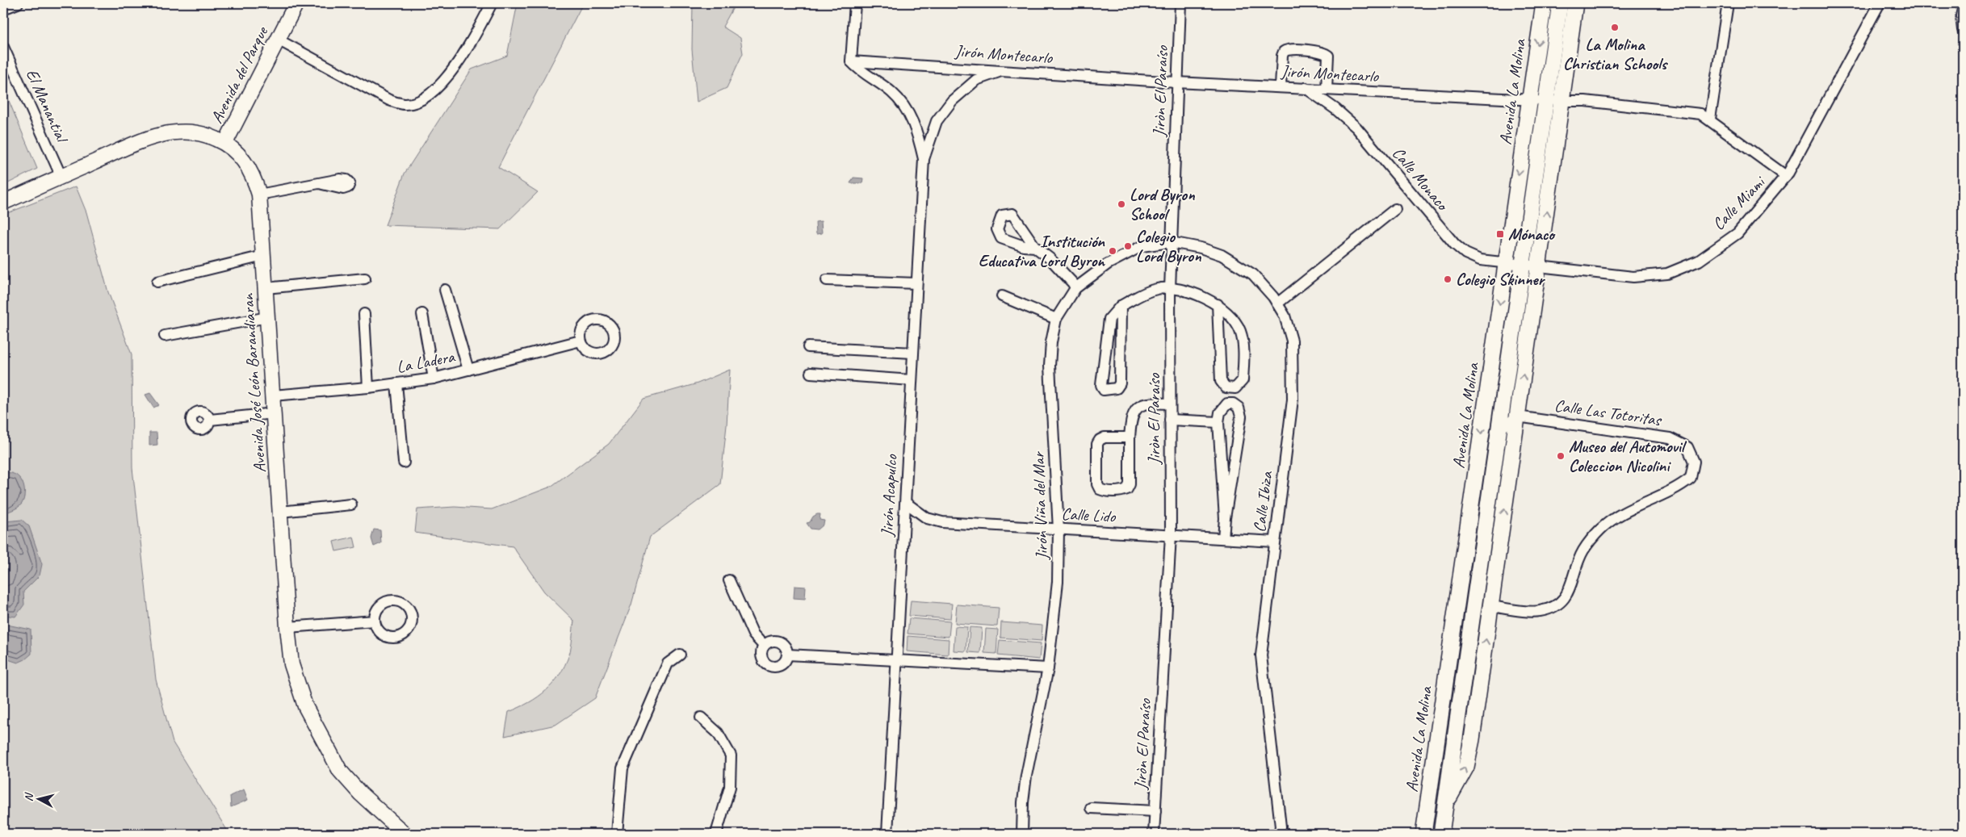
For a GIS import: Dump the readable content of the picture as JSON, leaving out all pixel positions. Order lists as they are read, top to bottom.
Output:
{
  "streets": {
    "main road": ["Avenida La Molina"],
    "street": [
      "Jirón Montecarlo",
      "Avenida del Parque",
      "Jiròn El Paraíso",
      "El Manantial",
      "Calle Monaco",
      "Calle Miami",
      "La Ladera",
      "Avenida José León Barandiaran",
      "Calle Las Totoritas",
      "Jirón Acapulco",
      "Calle Ibiza",
      "Jirón Viña del Mar",
      "Calle Lido"
    ]
  },
  "crossings": [
    ["Jirón Montecarlo", "Jiròn El Paraíso"],
    ["Jirón Montecarlo", "Avenida La Molina"],
    ["Jirón Montecarlo", "Calle Monaco"],
    ["Jirón Montecarlo", "Calle Miami"],
    ["Jirón Montecarlo", "Jirón Acapulco"],
    ["Avenida del Parque", "Avenida José León Barandiaran"],
    ["Jiròn El Paraíso", "Calle Ibiza"],
    ["Jiròn El Paraíso", "Jirón Viña del Mar"],
    ["Jiròn El Paraíso", "Calle Lido"],
    ["Avenida La Molina", "Calle Monaco"],
    ["Avenida La Molina", "Calle Miami"],
    ["Avenida La Molina", "Calle Las Totoritas"],
    ["El Manantial", "Avenida José León Barandiaran"],
    ["Calle Monaco", "Calle Miami"],
    ["La Ladera", "Avenida José León Barandiaran"],
    ["Jirón Acapulco", "Calle Lido"],
    ["Calle Ibiza", "Jirón Viña del Mar"],
    ["Calle Ibiza", "Calle Lido"],
    ["Jirón Viña del Mar", "Calle Lido"]
  ],
  "places": {
    "other": [
      "La Molina Christian Schools",
      "Lord Byron School",
      "Colegio Lord Byron",
      "Institución Educativa Lord Byron",
      "Colegio Skinner",
      "Museo del Automovil Coleccion Nicolini"
    ],
    "transit": ["Mónaco"]
  },
  "north": "left"
}
